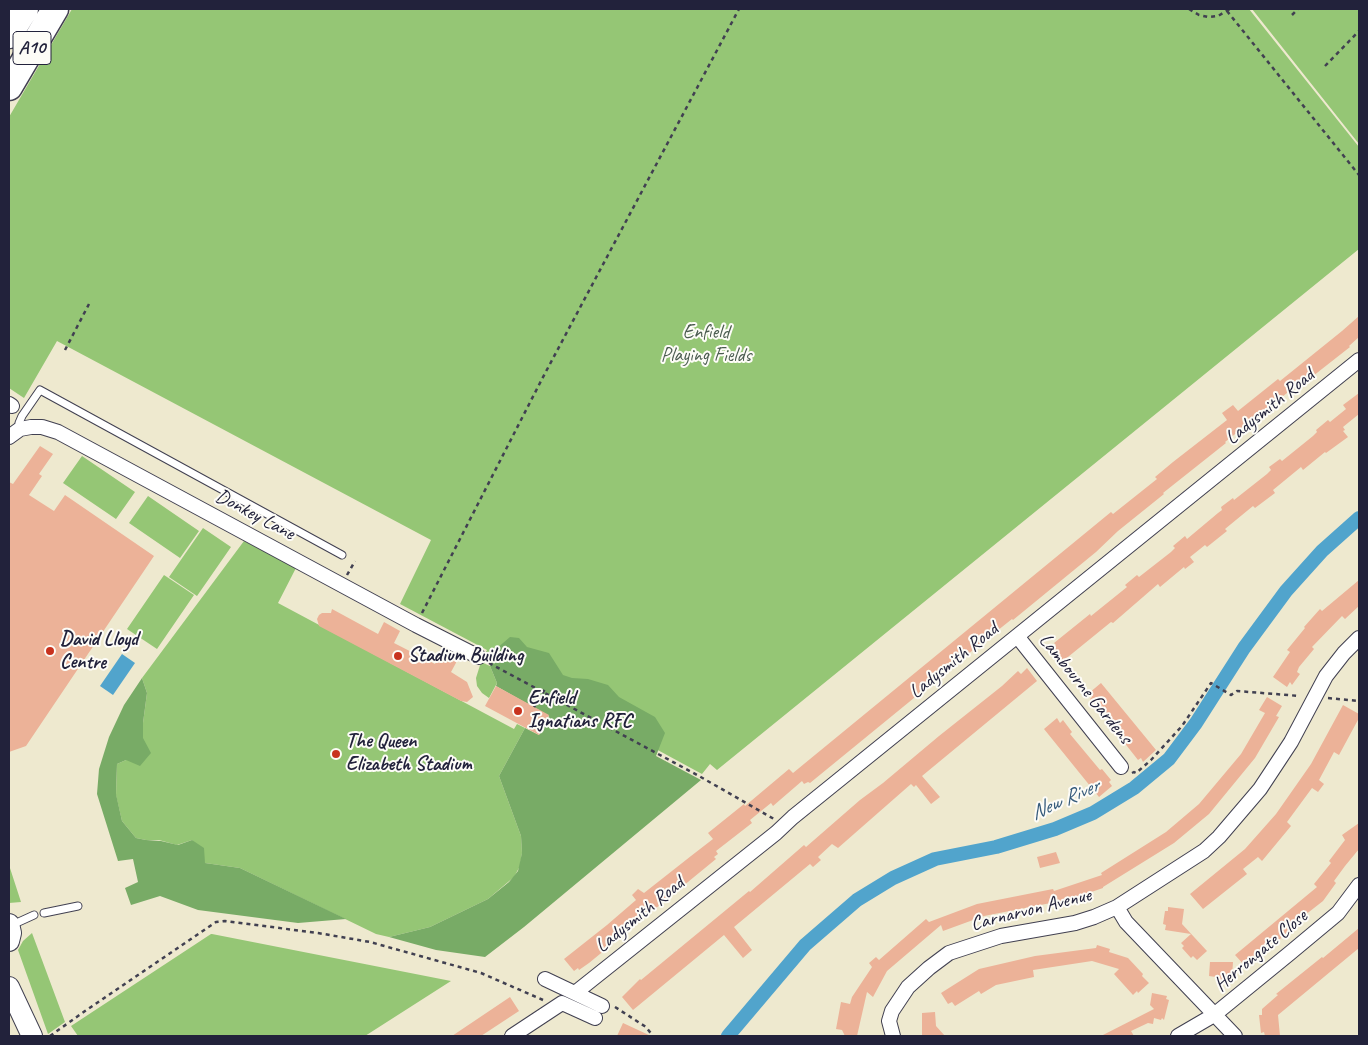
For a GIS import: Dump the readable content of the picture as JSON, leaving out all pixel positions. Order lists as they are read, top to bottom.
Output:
{
  "streets": {
    "highway": ["A10"],
    "street": [
      "Ladysmith Road",
      "Donkey Lane",
      "Lambourne Gardens",
      "Carnarvon Avenue",
      "Herrongate Close"
    ]
  },
  "crossings": [
    ["Ladysmith Road", "Lambourne Gardens"]
  ],
  "water": ["New River"],
  "parks": ["Enfield Playing Fields"],
  "places": [
    "David Lloyd Centre",
    "Stadium Building",
    "Enfield Ignatians RFC",
    "The Queen Elizabeth Stadium"
  ]
}
